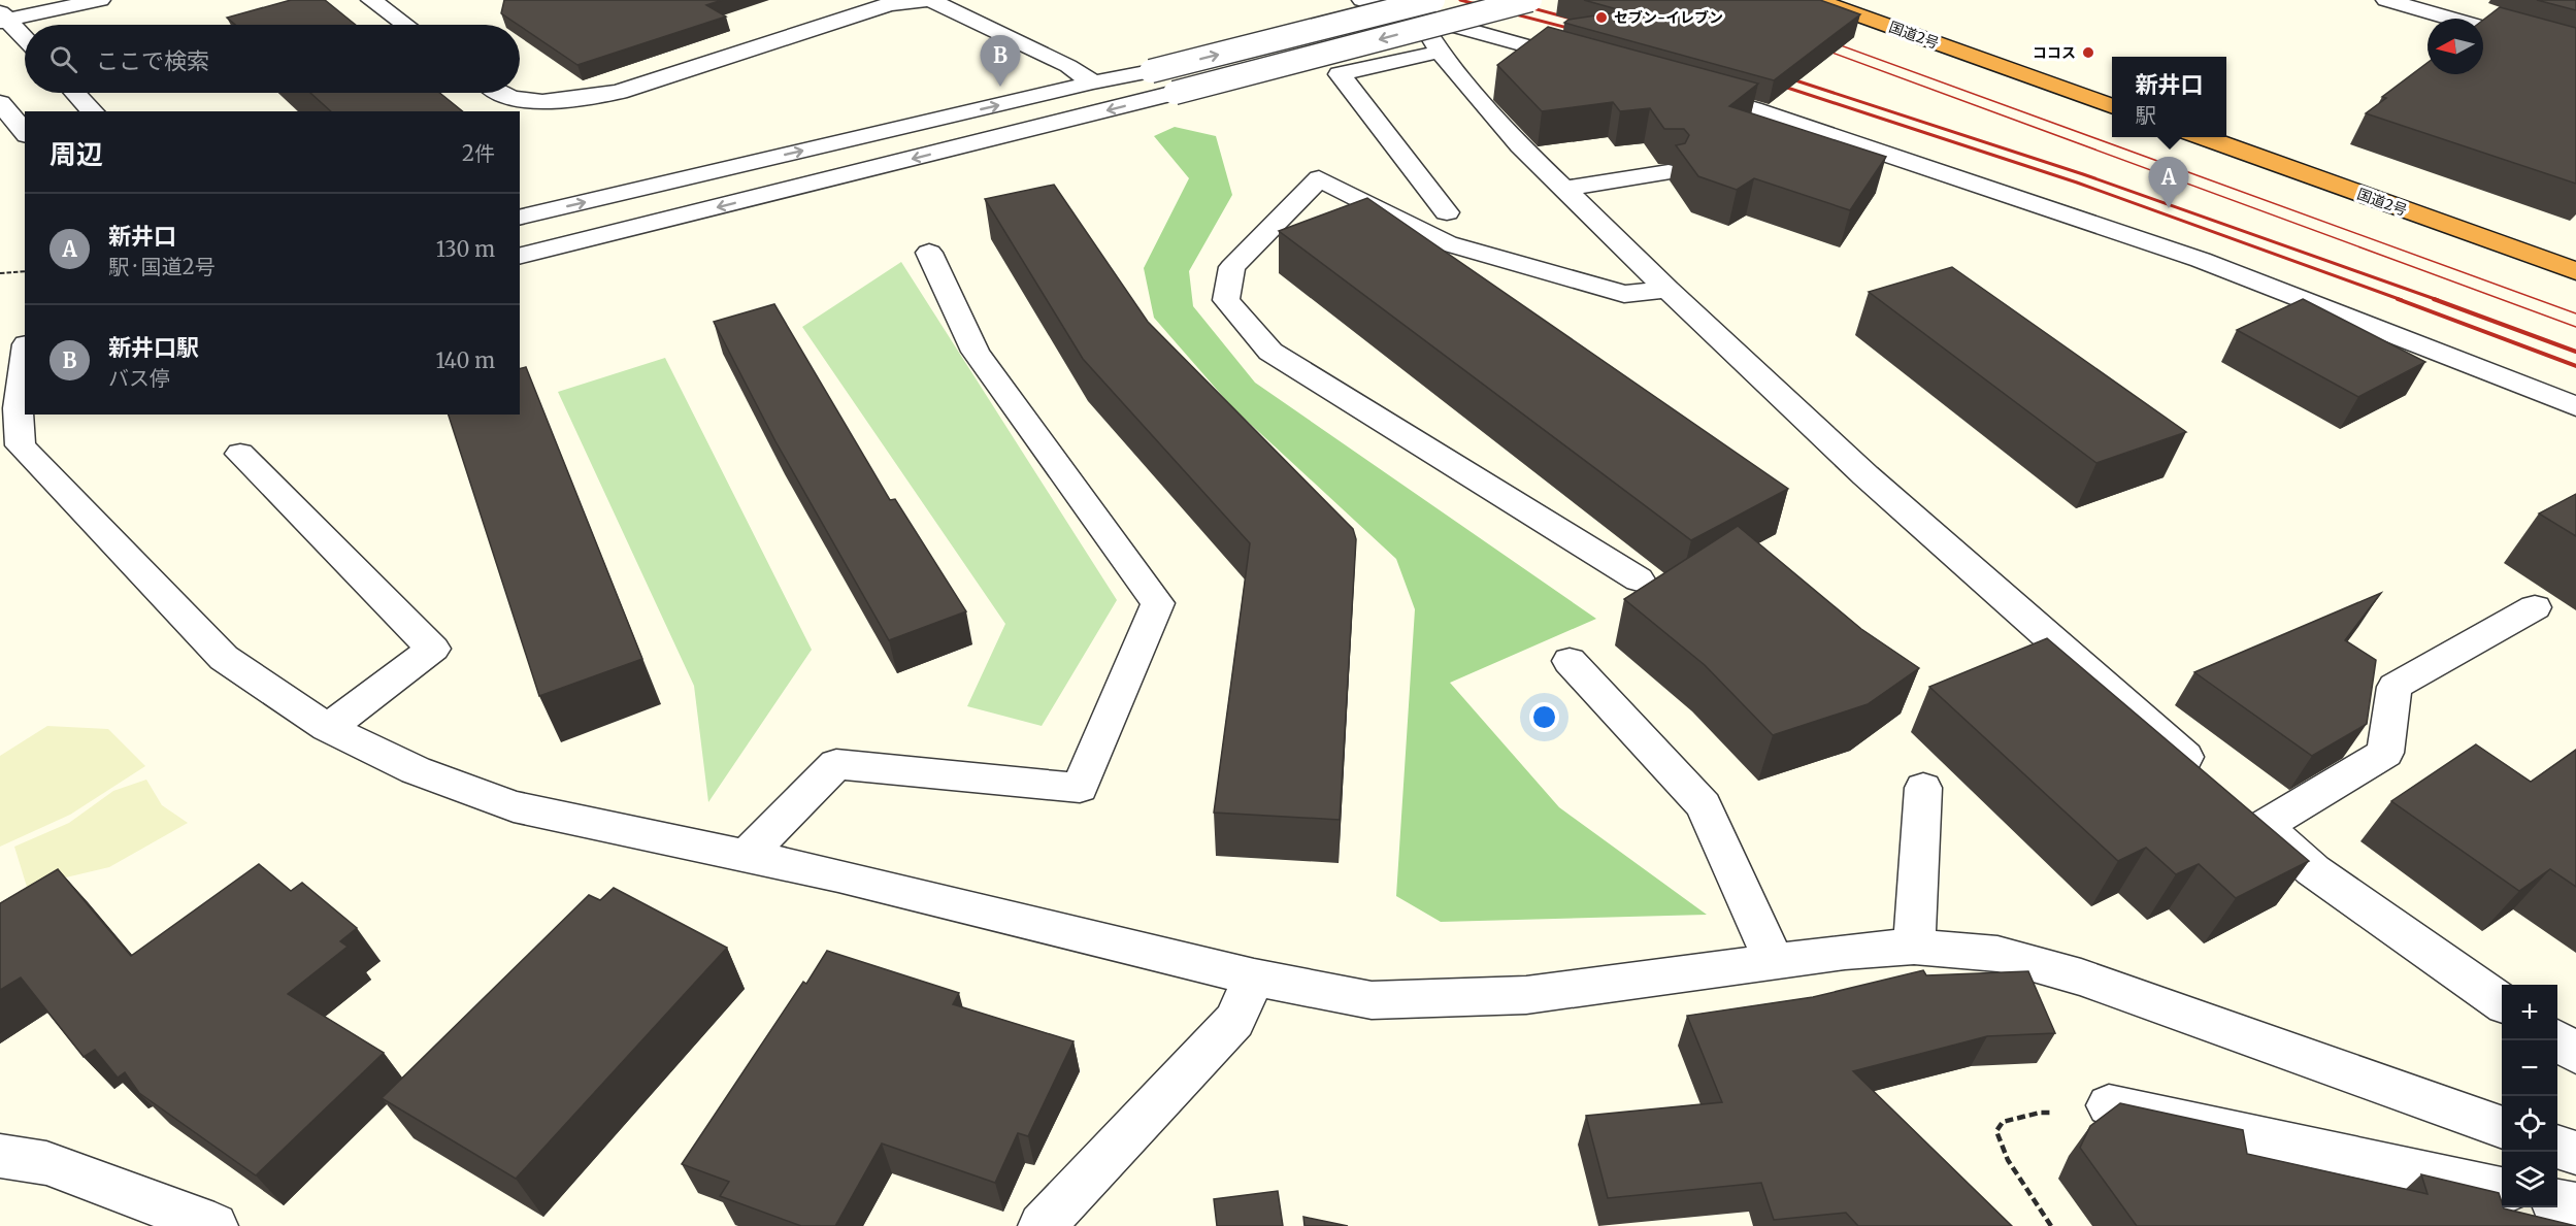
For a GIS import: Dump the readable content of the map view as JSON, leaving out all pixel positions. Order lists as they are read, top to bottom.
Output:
{
  "streets": {
    "highway": ["国道2号"]
  },
  "places": ["セブン-イレブン", "ココス"],
  "north": "left",
  "page": {
    "search": "ここで検索",
    "pins": ["B", "A"],
    "popup": ["新井口", "駅"],
    "heading": ["周辺", "2件"],
    "list": [
      {
        "mark": "A",
        "name": "新井口",
        "note": "駅 · 国道2号",
        "value": "130 m"
      },
      {
        "mark": "B",
        "name": "新井口駅",
        "note": "バス停",
        "value": "140 m"
      }
    ],
    "map_buttons": ["+", "−"]
  }
}
